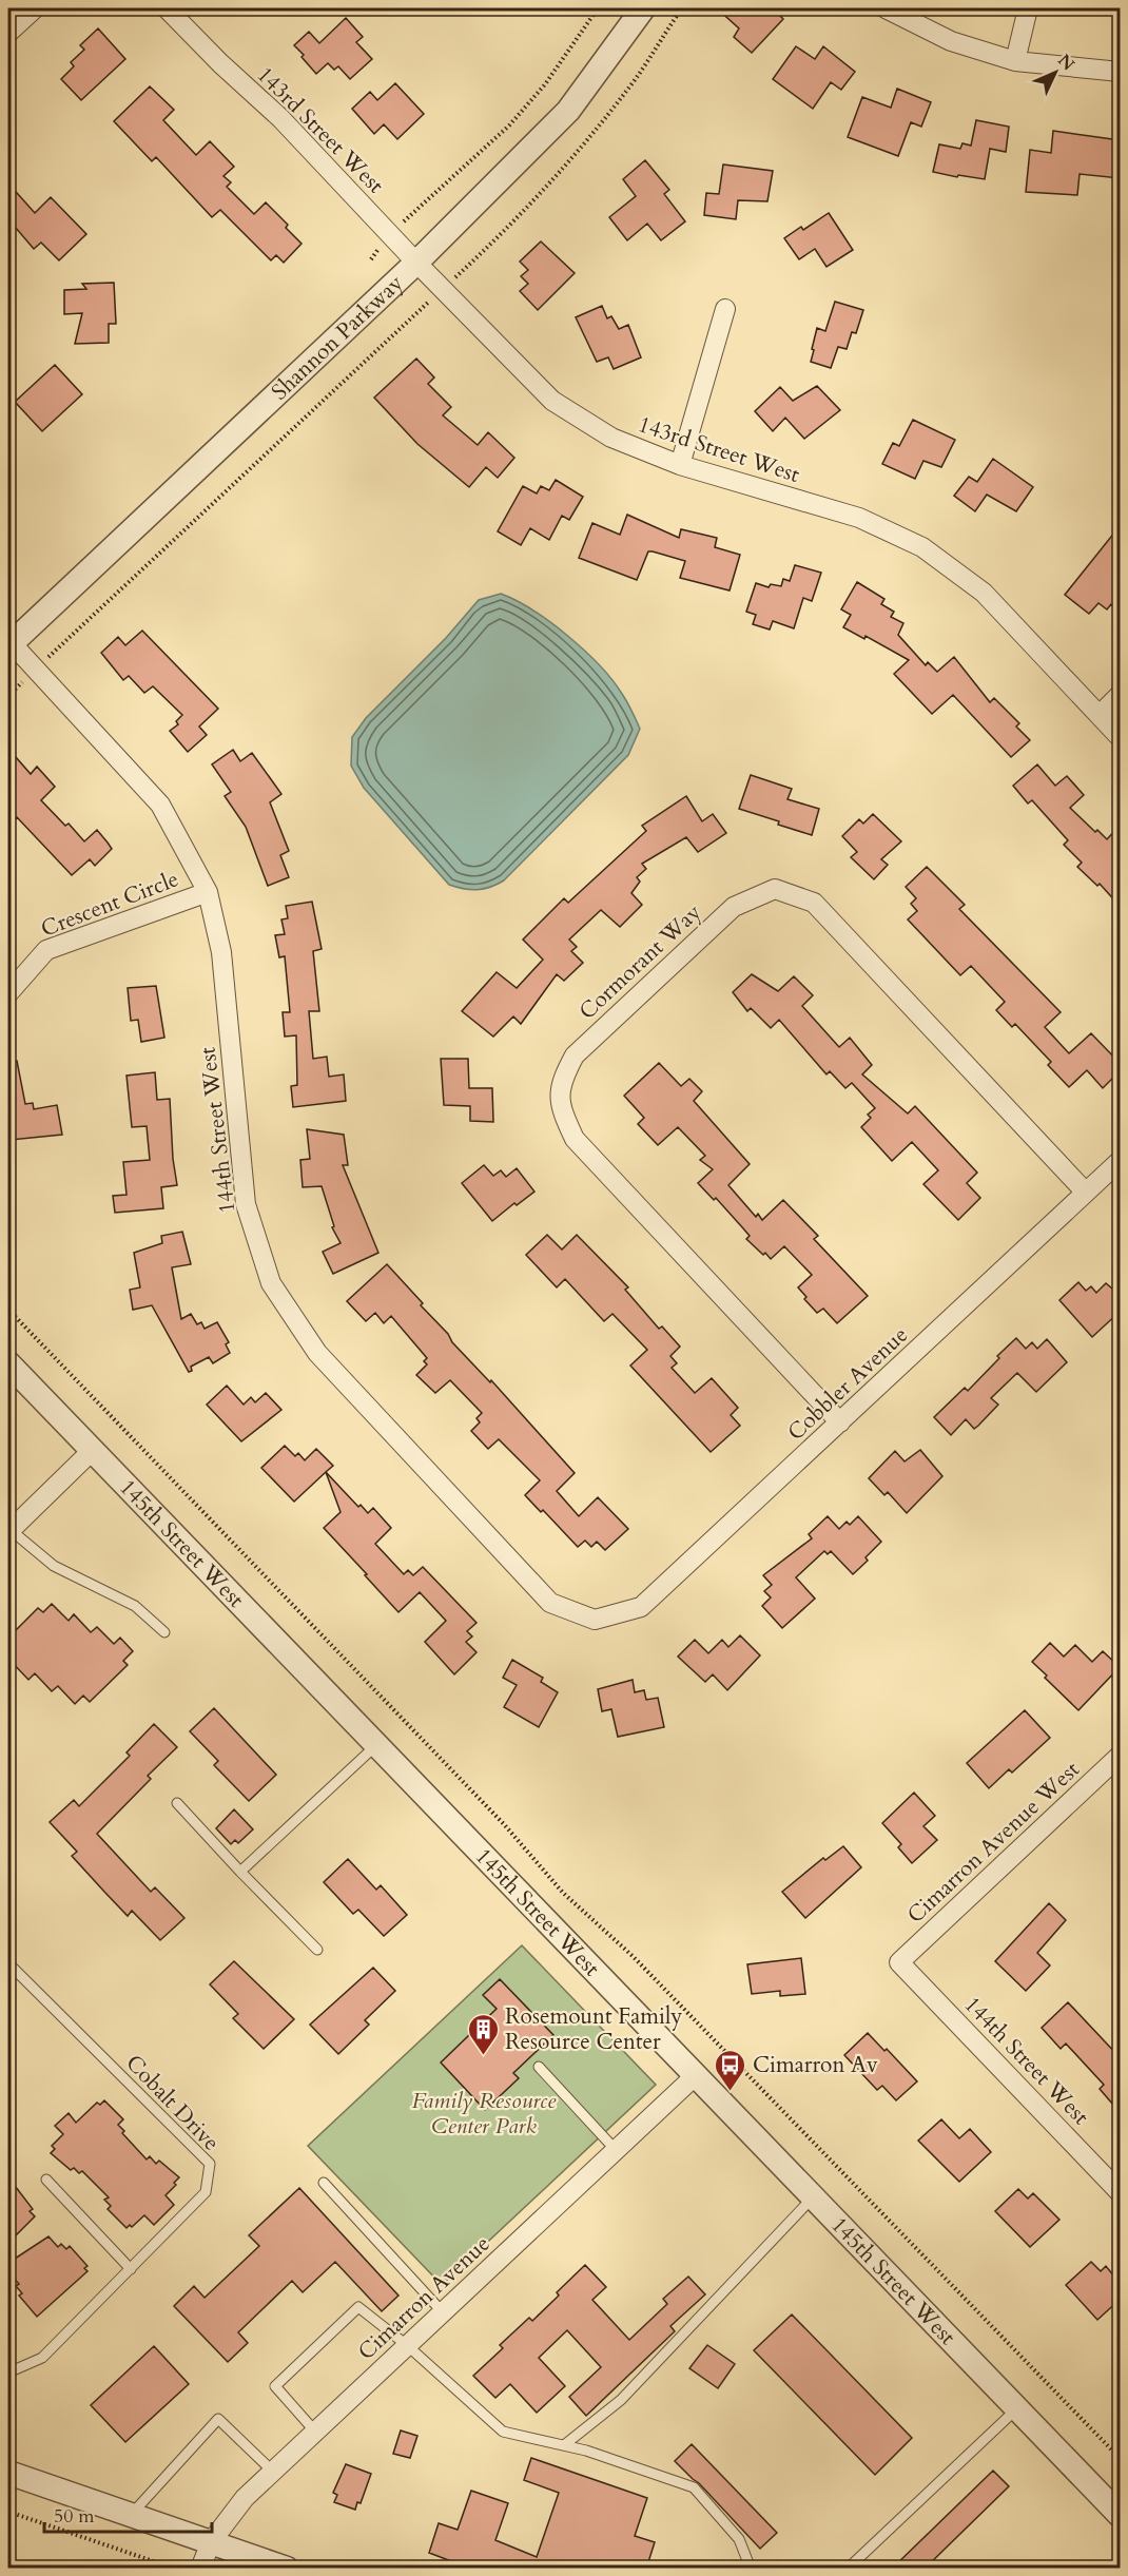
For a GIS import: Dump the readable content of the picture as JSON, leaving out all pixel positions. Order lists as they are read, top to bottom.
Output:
{
  "streets": {
    "street": [
      "143rd Street West",
      "Shannon Parkway",
      "Crescent Circle",
      "Cormorant Way",
      "144th Street West",
      "Cobbler Avenue",
      "145th Street West",
      "Cimarron Avenue West",
      "Cimarron Avenue"
    ],
    "lane": ["Cobalt Drive"]
  },
  "crossings": [
    ["143rd Street West", "Shannon Parkway"],
    ["Shannon Parkway", "144th Street West"],
    ["Crescent Circle", "144th Street West"],
    ["Cormorant Way", "Cobbler Avenue"],
    ["144th Street West", "Cobbler Avenue"],
    ["144th Street West", "Cimarron Avenue West"],
    ["145th Street West", "Cimarron Avenue"]
  ],
  "parks": ["Family Resource Center Park"],
  "places": {
    "building": ["Rosemount Family Resource Center"],
    "bus stop": ["Cimarron Av"]
  },
  "scale_bar": "50 m",
  "north": "top right"
}
